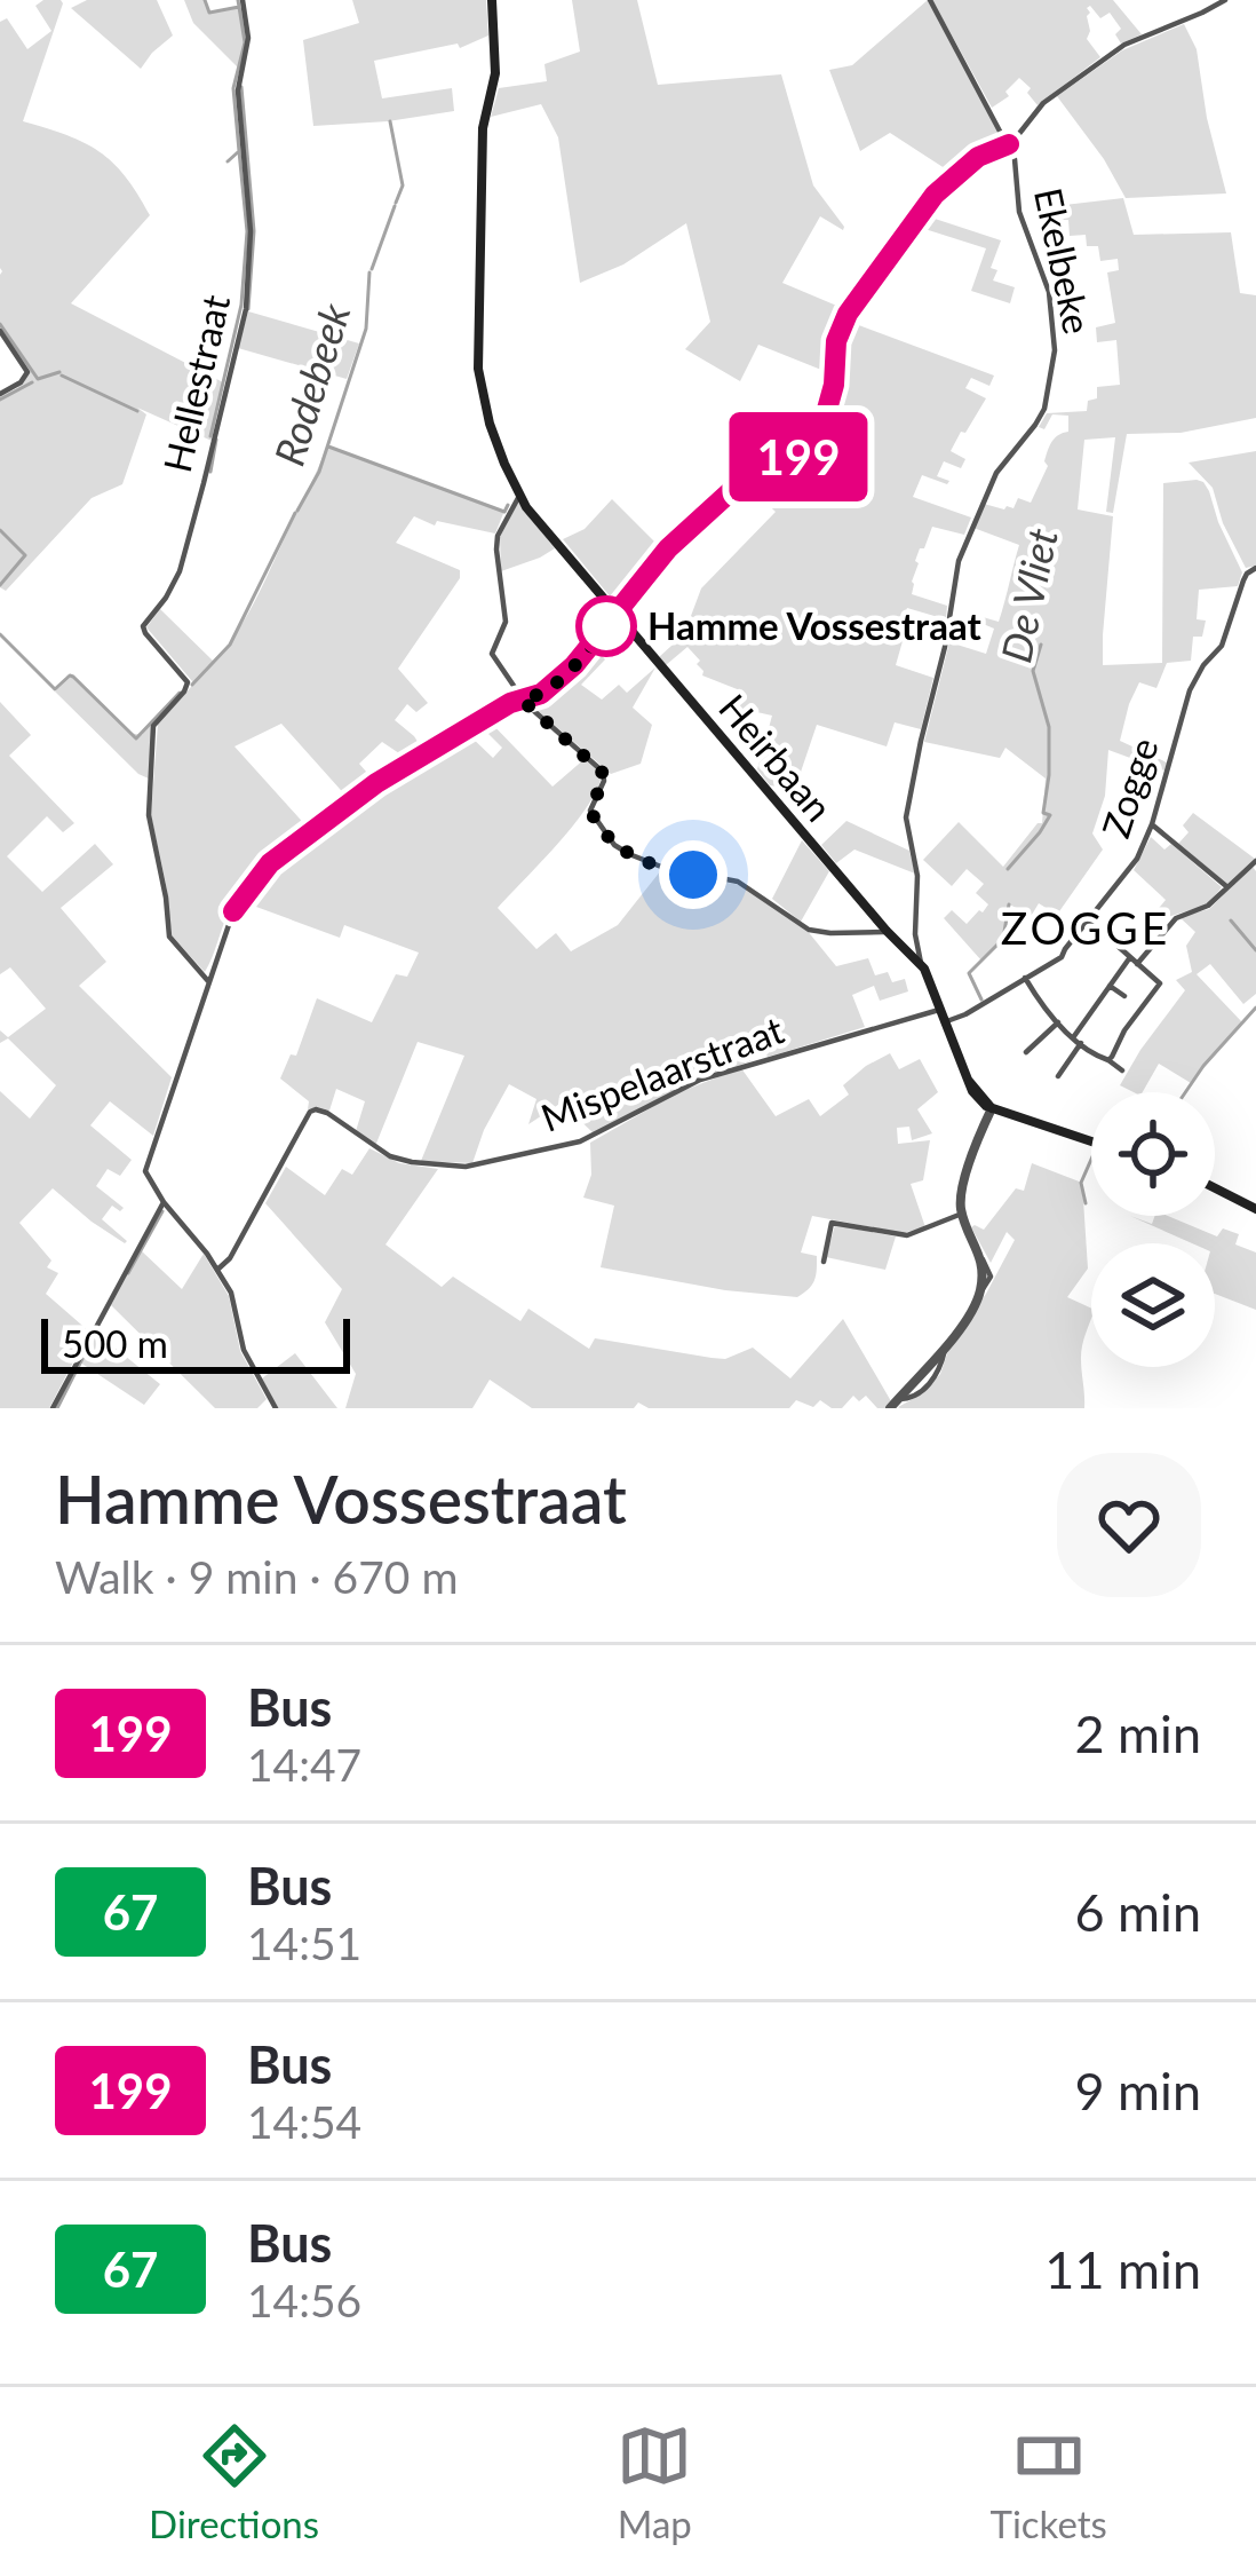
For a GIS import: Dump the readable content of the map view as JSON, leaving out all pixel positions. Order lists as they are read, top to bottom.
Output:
{
  "streets": {
    "main road": ["Heirbaan"],
    "street": [
      "Ekelbeke",
      "Hellestraat",
      "Zogge",
      "Mispelaarstraat"
    ]
  },
  "crossings": [
    ["Ekelbeke", "Heirbaan"],
    ["Heirbaan", "Zogge"],
    ["Heirbaan", "Mispelaarstraat"]
  ],
  "districts": ["ZOGGE"],
  "water": ["Rodebeek", "De Vliet"],
  "places": ["Hamme Vossestraat"],
  "lines": ["bus line 199"],
  "scale_bar": "500 m",
  "page": {
    "on_map": "199",
    "scale": "500 m",
    "heading": ["Hamme Vossestraat", "Walk · 9 min · 670 m"],
    "list": [
      {
        "mark": "199",
        "name": "Bus",
        "note": "14:47",
        "value": "2 min"
      },
      {
        "mark": "67",
        "name": "Bus",
        "note": "14:51",
        "value": "6 min"
      },
      {
        "mark": "199",
        "name": "Bus",
        "note": "14:54",
        "value": "9 min"
      },
      {
        "mark": "67",
        "name": "Bus",
        "note": "14:56",
        "value": "11 min"
      }
    ],
    "tabs": ["Directions", "Map", "Tickets"]
  }
}
